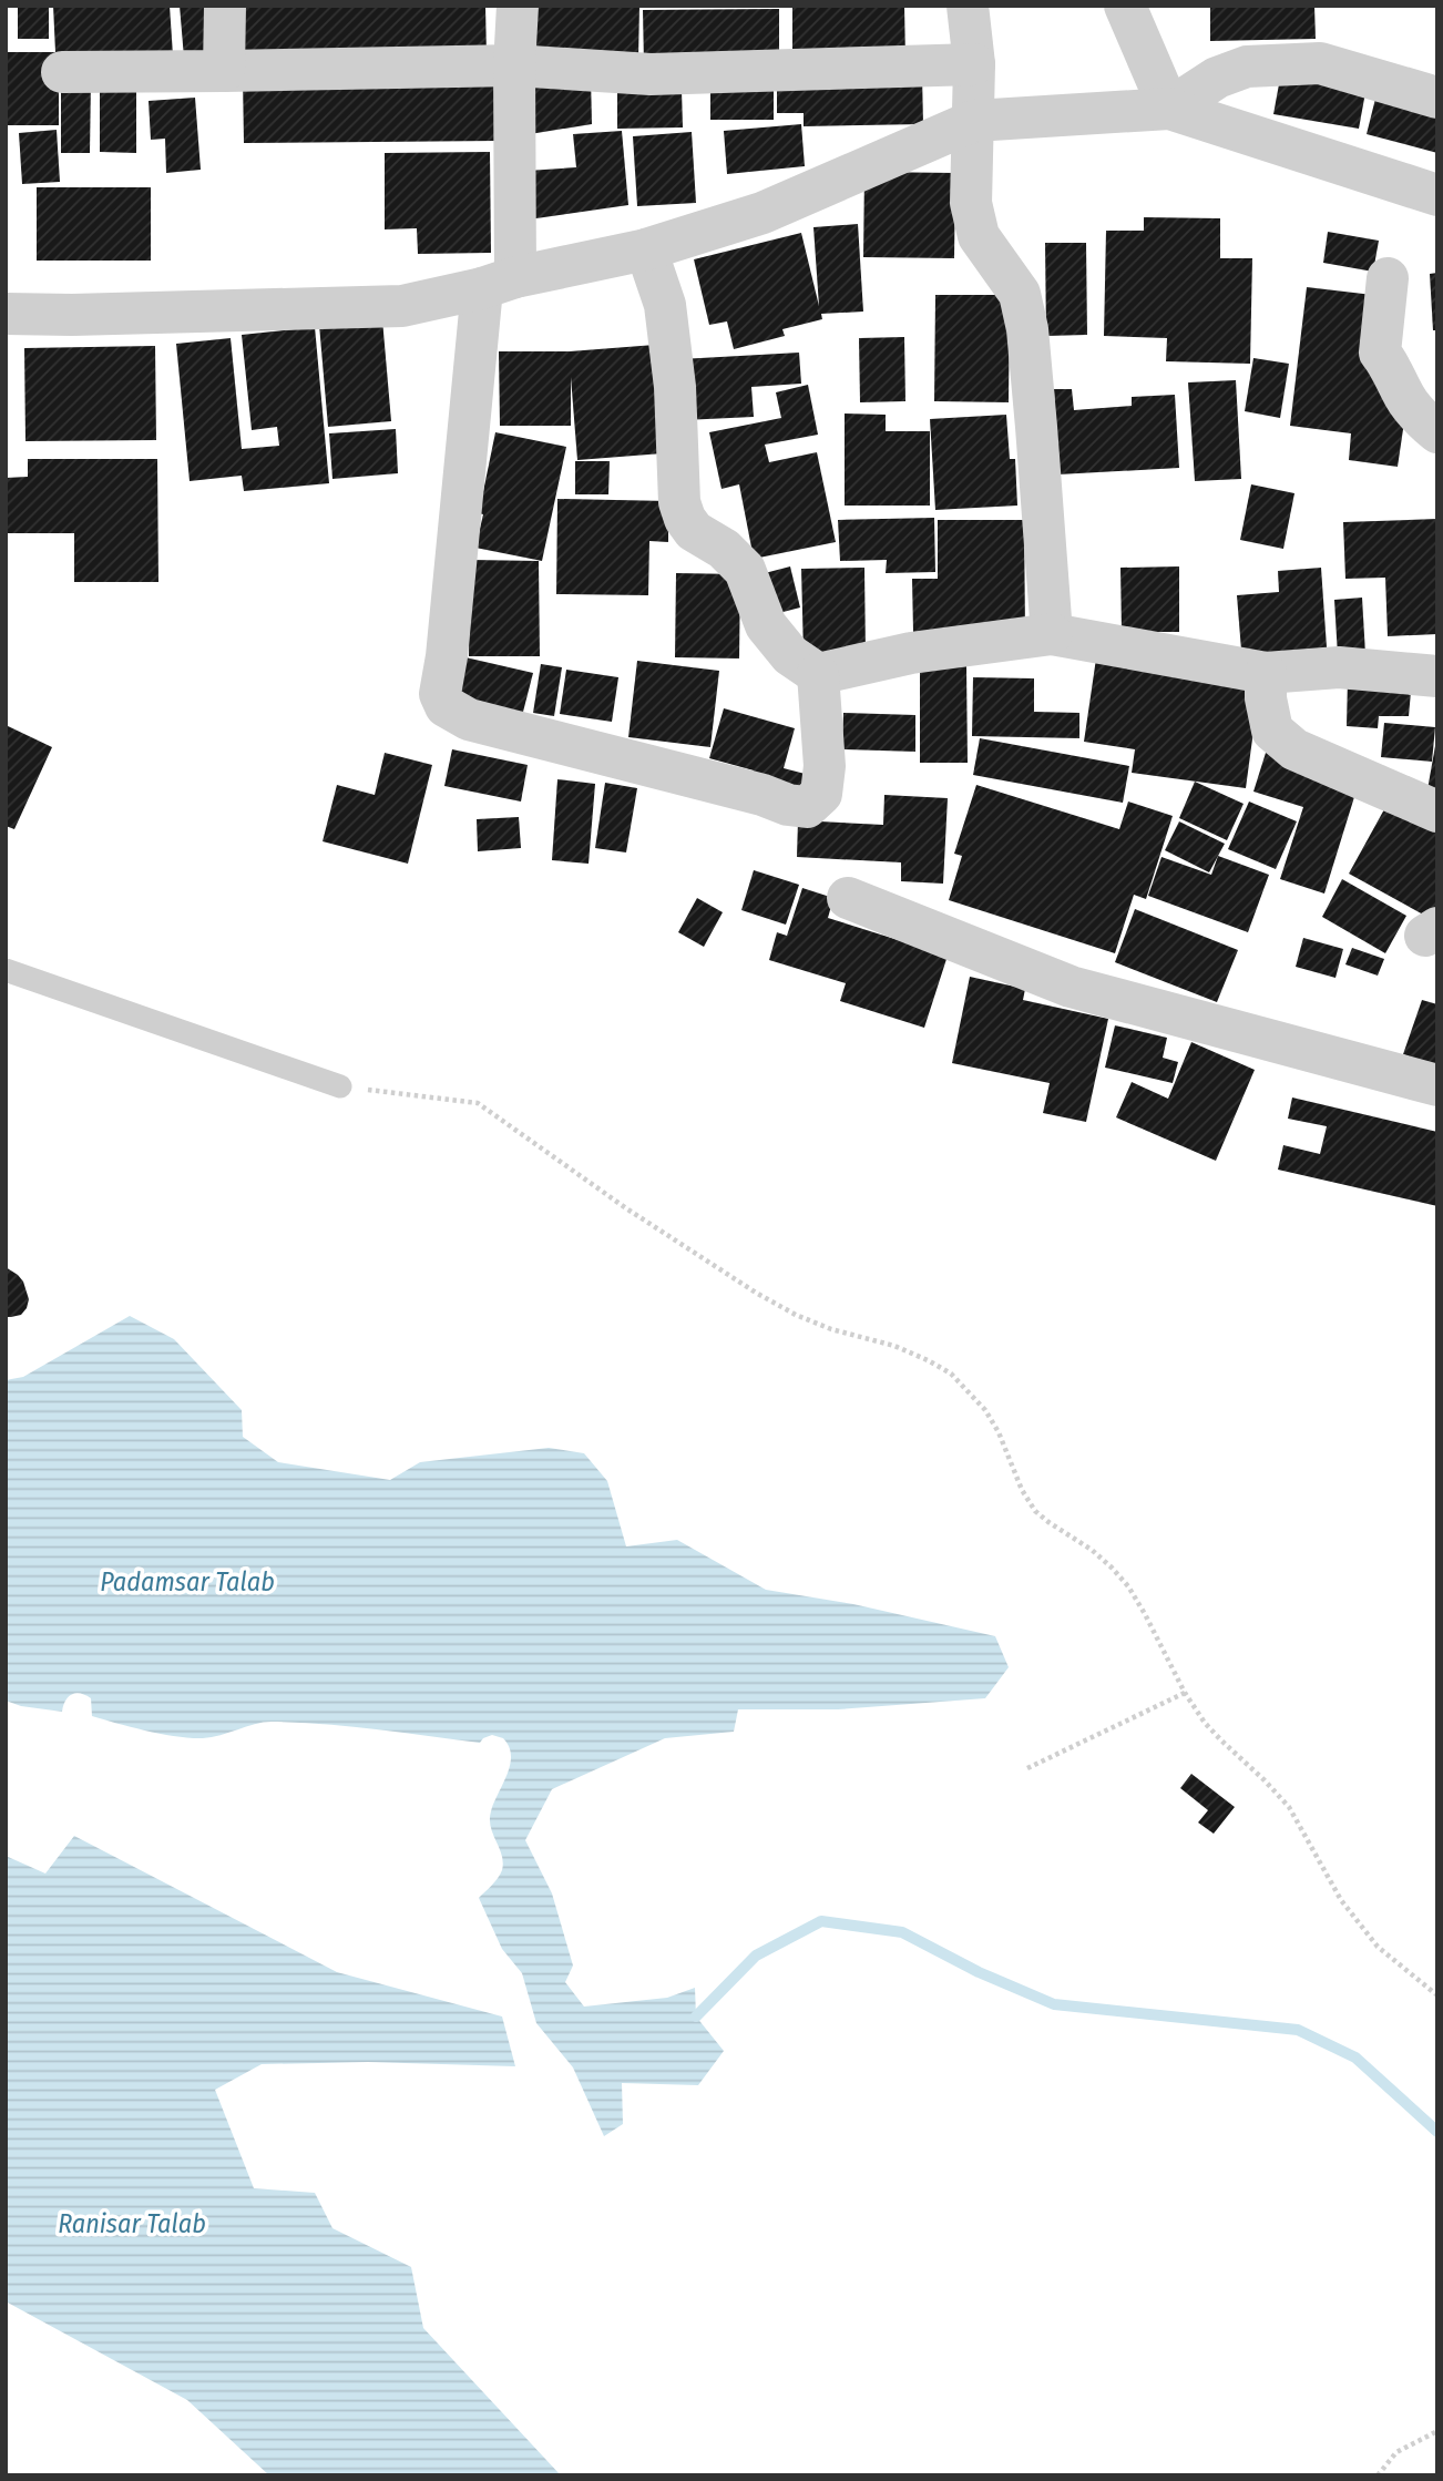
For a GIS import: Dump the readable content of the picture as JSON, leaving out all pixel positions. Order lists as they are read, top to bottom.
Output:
{
  "water": ["Padamsar Talab", "Ranisar Talab"]
}
